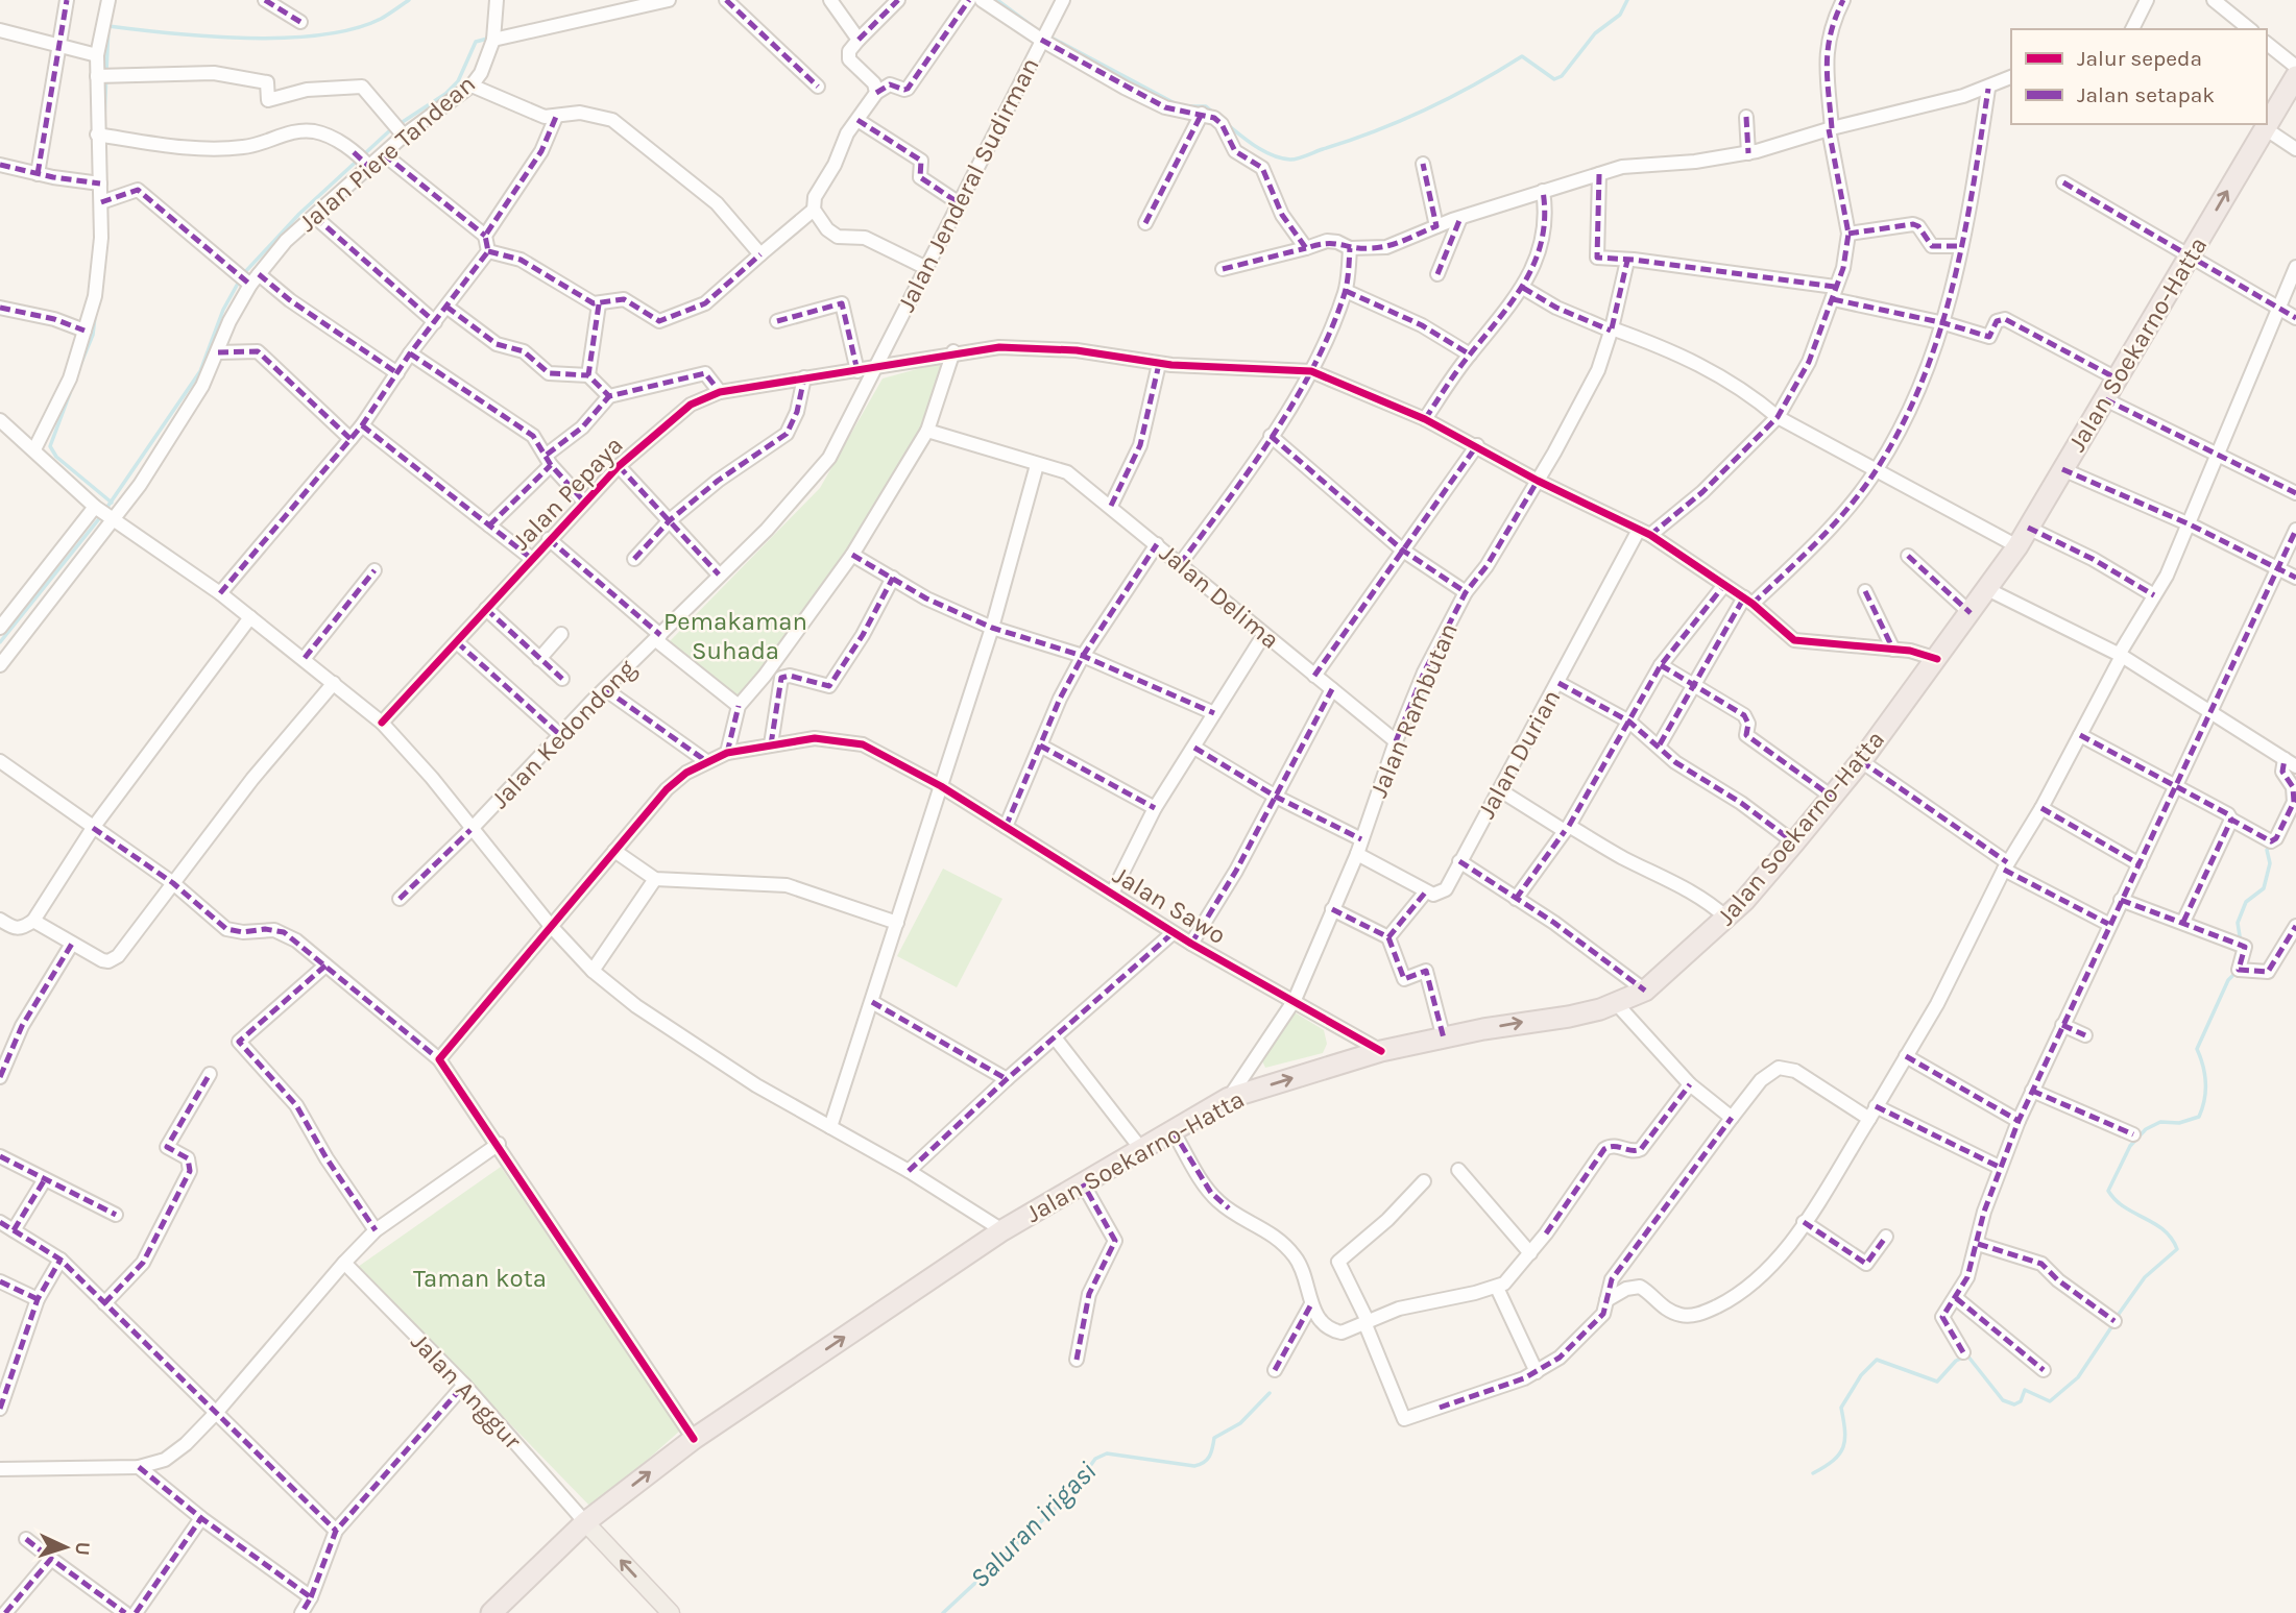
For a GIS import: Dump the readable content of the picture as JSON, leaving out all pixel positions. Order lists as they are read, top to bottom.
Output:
{
  "streets": {
    "highway": ["Jalan Soekarno-Hatta"],
    "street": [
      "Jalan Piere Tandean",
      "Jalan Jenderal Sudirman",
      "Jalan Pepaya",
      "Jalan Delima",
      "Jalan Rambutan",
      "Jalan Kedondong",
      "Jalan Durian",
      "Jalan Sawo",
      "Jalan Anggur"
    ]
  },
  "crossings": [
    ["Jalan Jenderal Sudirman", "Jalan Pepaya"],
    ["Jalan Jenderal Sudirman", "Jalan Kedondong"],
    ["Jalan Soekarno-Hatta", "Jalan Rambutan"],
    ["Jalan Soekarno-Hatta", "Jalan Sawo"],
    ["Jalan Soekarno-Hatta", "Jalan Anggur"],
    ["Jalan Pepaya", "Jalan Kedondong"],
    ["Jalan Delima", "Jalan Rambutan"],
    ["Jalan Rambutan", "Jalan Sawo"]
  ],
  "one_way": ["Jalan Soekarno-Hatta"],
  "water": ["Saluran irigasi"],
  "parks": ["Pemakaman Suhada", "Taman kota"],
  "legend": ["Jalur sepeda", "Jalan setapak"],
  "north": "right"
}
